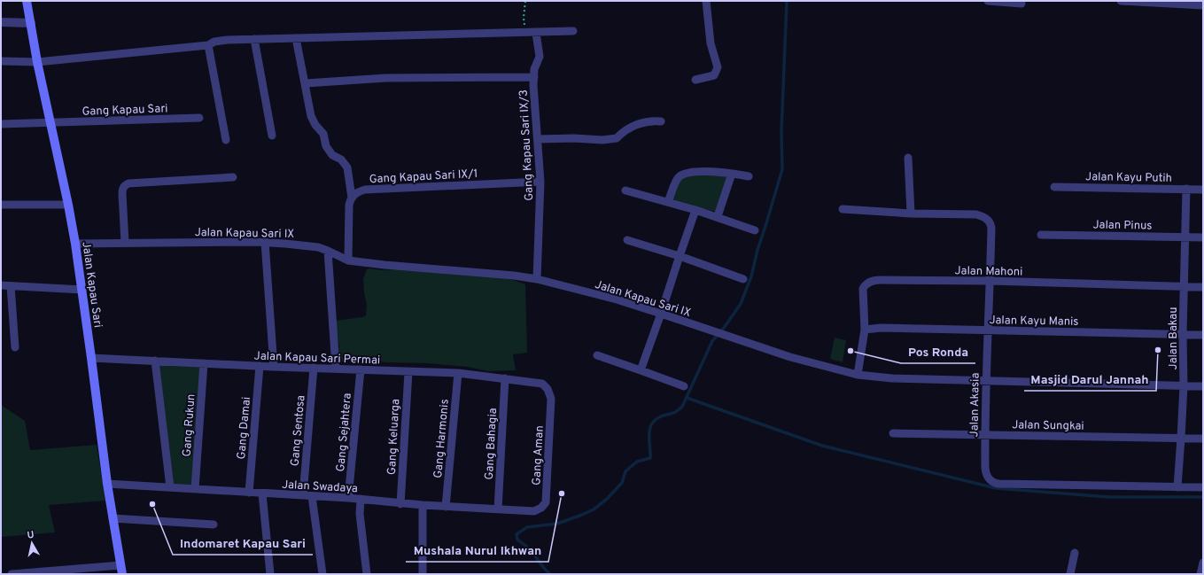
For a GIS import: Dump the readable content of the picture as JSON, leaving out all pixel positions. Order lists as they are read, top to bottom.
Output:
{
  "streets": {
    "main road": ["Jalan Kapau Sari"],
    "street": [
      "Gang Kapau Sari",
      "Gang Kapau Sari IX/3",
      "Gang Kapau Sari IX/1",
      "Jalan Kayu Putih",
      "Jalan Pinus",
      "Jalan Kapau Sari IX",
      "Jalan Mahoni",
      "Jalan Kayu Manis",
      "Jalan Bakau",
      "Jalan Kapau Sari Permai",
      "Jalan Akasia",
      "Jalan Sungkai",
      "Gang Rukun",
      "Gang Damai",
      "Gang Sentosa",
      "Gang Sejahtera",
      "Gang Keluarga",
      "Gang Harmonis",
      "Gang Bahagia",
      "Gang Aman",
      "Jalan Swadaya"
    ]
  },
  "crossings": [
    ["Gang Kapau Sari", "Jalan Kapau Sari"],
    ["Gang Kapau Sari IX/3", "Gang Kapau Sari IX/1"],
    ["Gang Kapau Sari IX/3", "Jalan Kapau Sari IX"],
    ["Jalan Kayu Putih", "Jalan Bakau"],
    ["Jalan Pinus", "Jalan Bakau"],
    ["Jalan Kapau Sari IX", "Jalan Mahoni"],
    ["Jalan Kapau Sari IX", "Jalan Kapau Sari"],
    ["Jalan Kapau Sari IX", "Jalan Bakau"],
    ["Jalan Kapau Sari IX", "Jalan Akasia"],
    ["Jalan Mahoni", "Jalan Kayu Manis"],
    ["Jalan Mahoni", "Jalan Bakau"],
    ["Jalan Mahoni", "Jalan Akasia"],
    ["Jalan Kapau Sari", "Jalan Kapau Sari Permai"],
    ["Jalan Kapau Sari", "Jalan Swadaya"],
    ["Jalan Kayu Manis", "Jalan Bakau"],
    ["Jalan Kayu Manis", "Jalan Akasia"],
    ["Jalan Bakau", "Jalan Akasia"],
    ["Jalan Bakau", "Jalan Sungkai"],
    ["Jalan Kapau Sari Permai", "Gang Rukun"],
    ["Jalan Kapau Sari Permai", "Gang Damai"],
    ["Jalan Kapau Sari Permai", "Gang Sentosa"],
    ["Jalan Kapau Sari Permai", "Gang Sejahtera"],
    ["Jalan Kapau Sari Permai", "Gang Keluarga"],
    ["Jalan Kapau Sari Permai", "Gang Harmonis"],
    ["Jalan Kapau Sari Permai", "Gang Bahagia"],
    ["Jalan Kapau Sari Permai", "Gang Aman"],
    ["Jalan Akasia", "Jalan Sungkai"],
    ["Gang Rukun", "Jalan Swadaya"],
    ["Gang Damai", "Jalan Swadaya"],
    ["Gang Sentosa", "Jalan Swadaya"],
    ["Gang Sejahtera", "Jalan Swadaya"],
    ["Gang Keluarga", "Jalan Swadaya"],
    ["Gang Harmonis", "Jalan Swadaya"],
    ["Gang Bahagia", "Jalan Swadaya"],
    ["Gang Aman", "Jalan Swadaya"]
  ],
  "places": [
    "Masjid Darul Jannah",
    "Pos Ronda",
    "Mushala Nurul Ikhwan",
    "Indomaret Kapau Sari"
  ],
  "north": "top"
}
